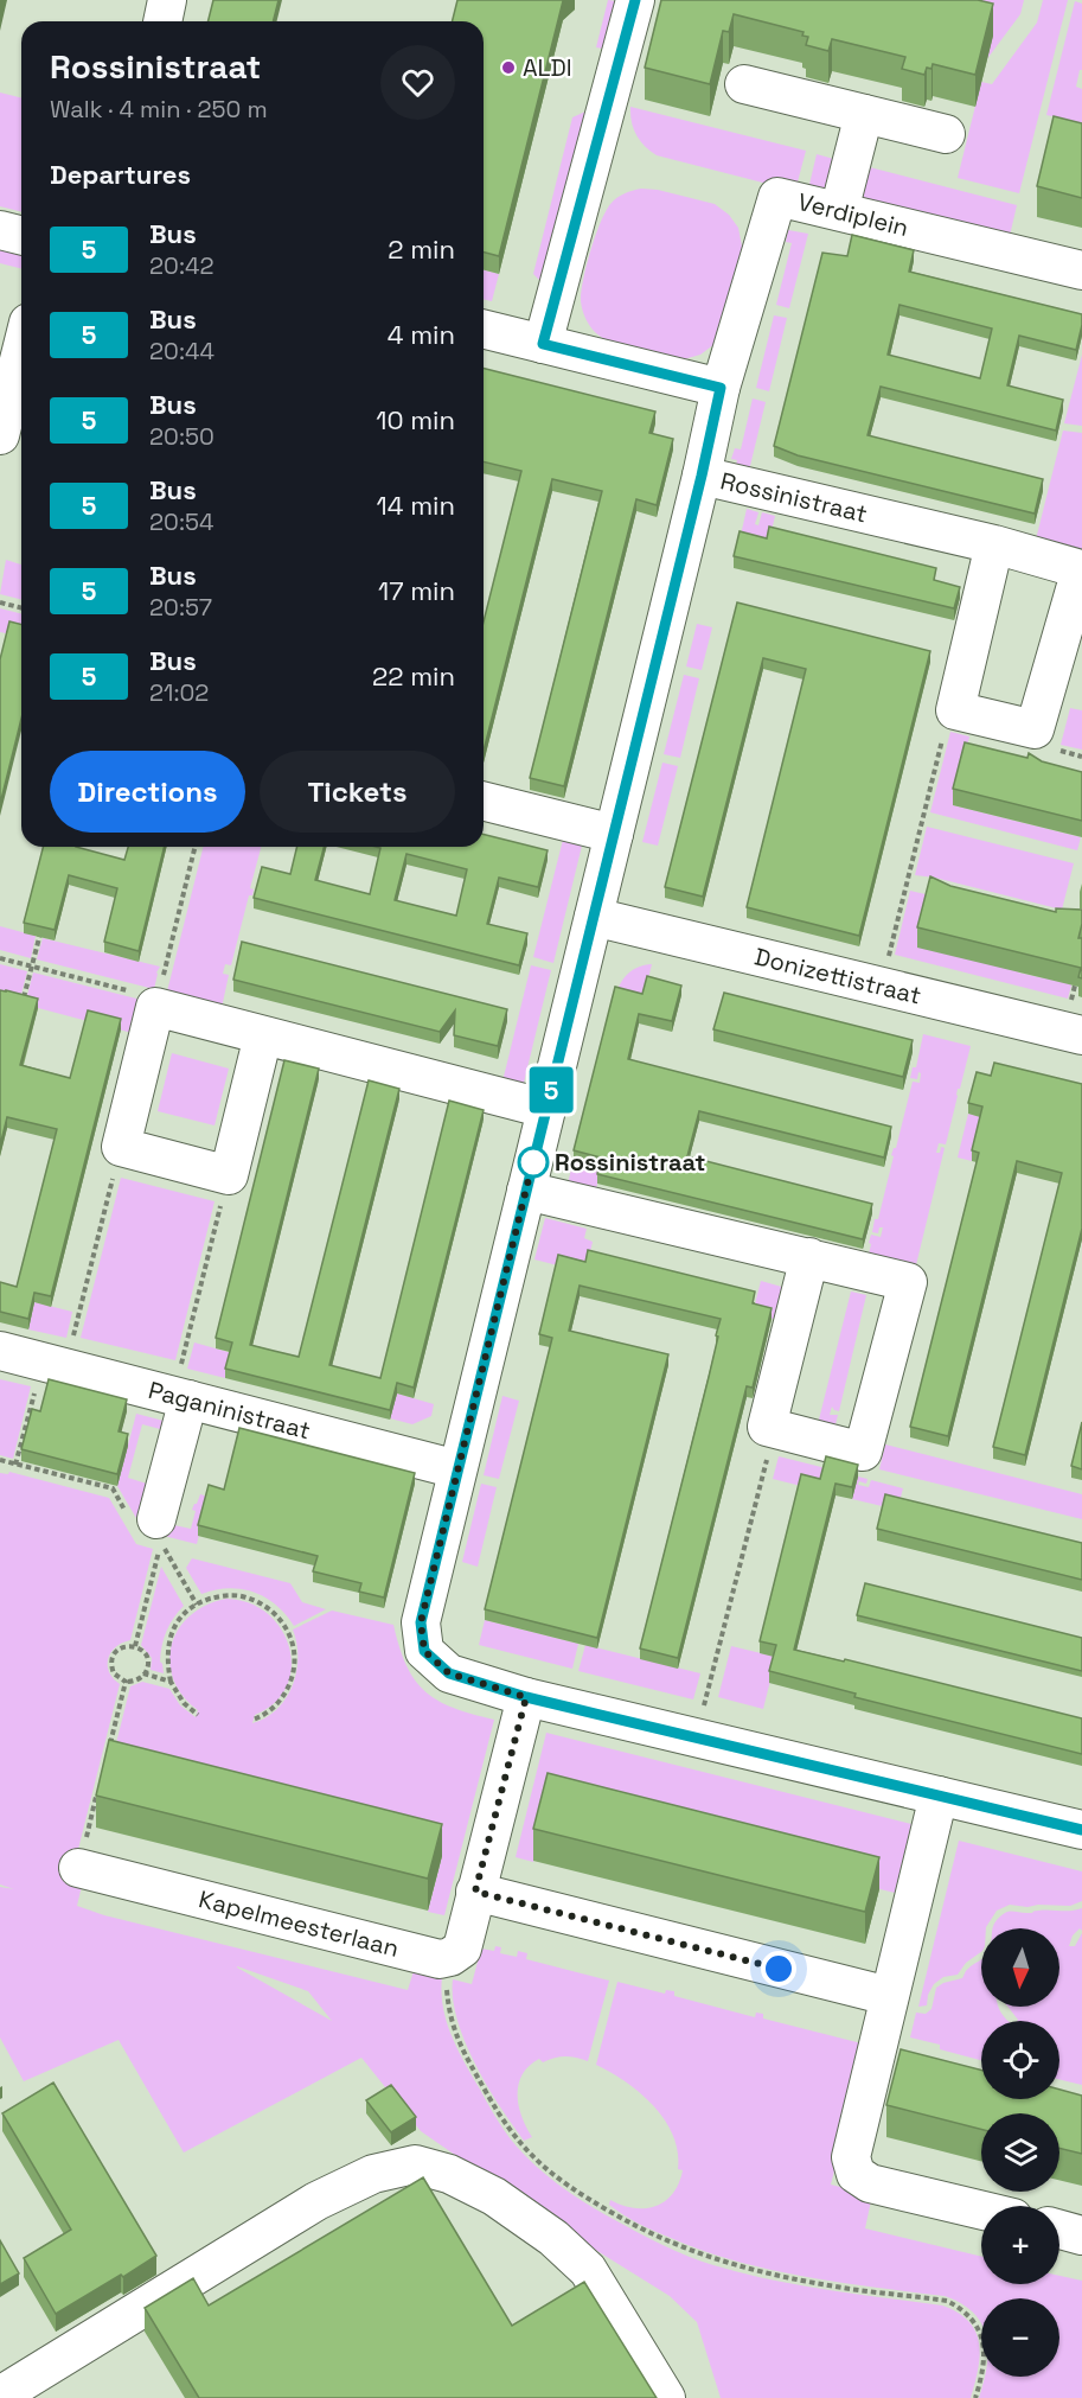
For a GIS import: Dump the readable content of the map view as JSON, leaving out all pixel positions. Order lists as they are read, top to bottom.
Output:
{
  "streets": {
    "street": [
      "Verdiplein",
      "Rossinistraat",
      "Donizettistraat",
      "Paganinistraat",
      "Kapelmeesterlaan"
    ]
  },
  "crossings": [
    ["Verdiplein", "Rossinistraat"],
    ["Rossinistraat", "Donizettistraat"],
    ["Rossinistraat", "Paganinistraat"]
  ],
  "places": ["ALDI", "Rossinistraat"],
  "lines": ["bus line 5"],
  "north": "bottom",
  "page": {
    "on_map": "5",
    "heading": [
      ["Rossinistraat", "Walk · 4 min · 250 m"],
      "Departures"
    ],
    "list": [
      {
        "mark": "5",
        "name": "Bus",
        "note": "20:42",
        "value": "2 min"
      },
      {
        "mark": "5",
        "name": "Bus",
        "note": "20:44",
        "value": "4 min"
      },
      {
        "mark": "5",
        "name": "Bus",
        "note": "20:50",
        "value": "10 min"
      },
      {
        "mark": "5",
        "name": "Bus",
        "note": "20:54",
        "value": "14 min"
      },
      {
        "mark": "5",
        "name": "Bus",
        "note": "20:57",
        "value": "17 min"
      },
      {
        "mark": "5",
        "name": "Bus",
        "note": "21:02",
        "value": "22 min"
      }
    ],
    "buttons": ["Directions", "Tickets"],
    "map_buttons": ["+", "−"]
  }
}
